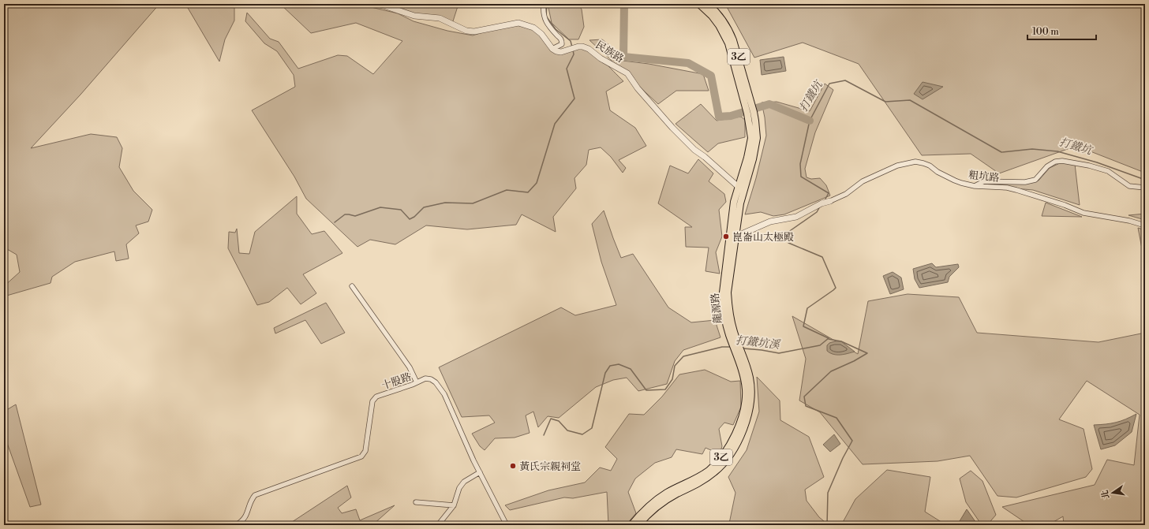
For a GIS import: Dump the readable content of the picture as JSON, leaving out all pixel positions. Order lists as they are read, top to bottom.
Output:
{
  "streets": {
    "main road": ["3乙", "龍源路"],
    "street": ["民族路", "粗坑路", "十股路"]
  },
  "crossings": [
    ["民族路", "3乙"],
    ["民族路", "龍源路"],
    ["3乙", "龍源路"]
  ],
  "water": ["打鐵坑", "打鐵坑溪"],
  "places": ["崑崙山太極殿", "黃氏宗親祠堂"],
  "scale_bar": "100 m",
  "north": "left"
}
